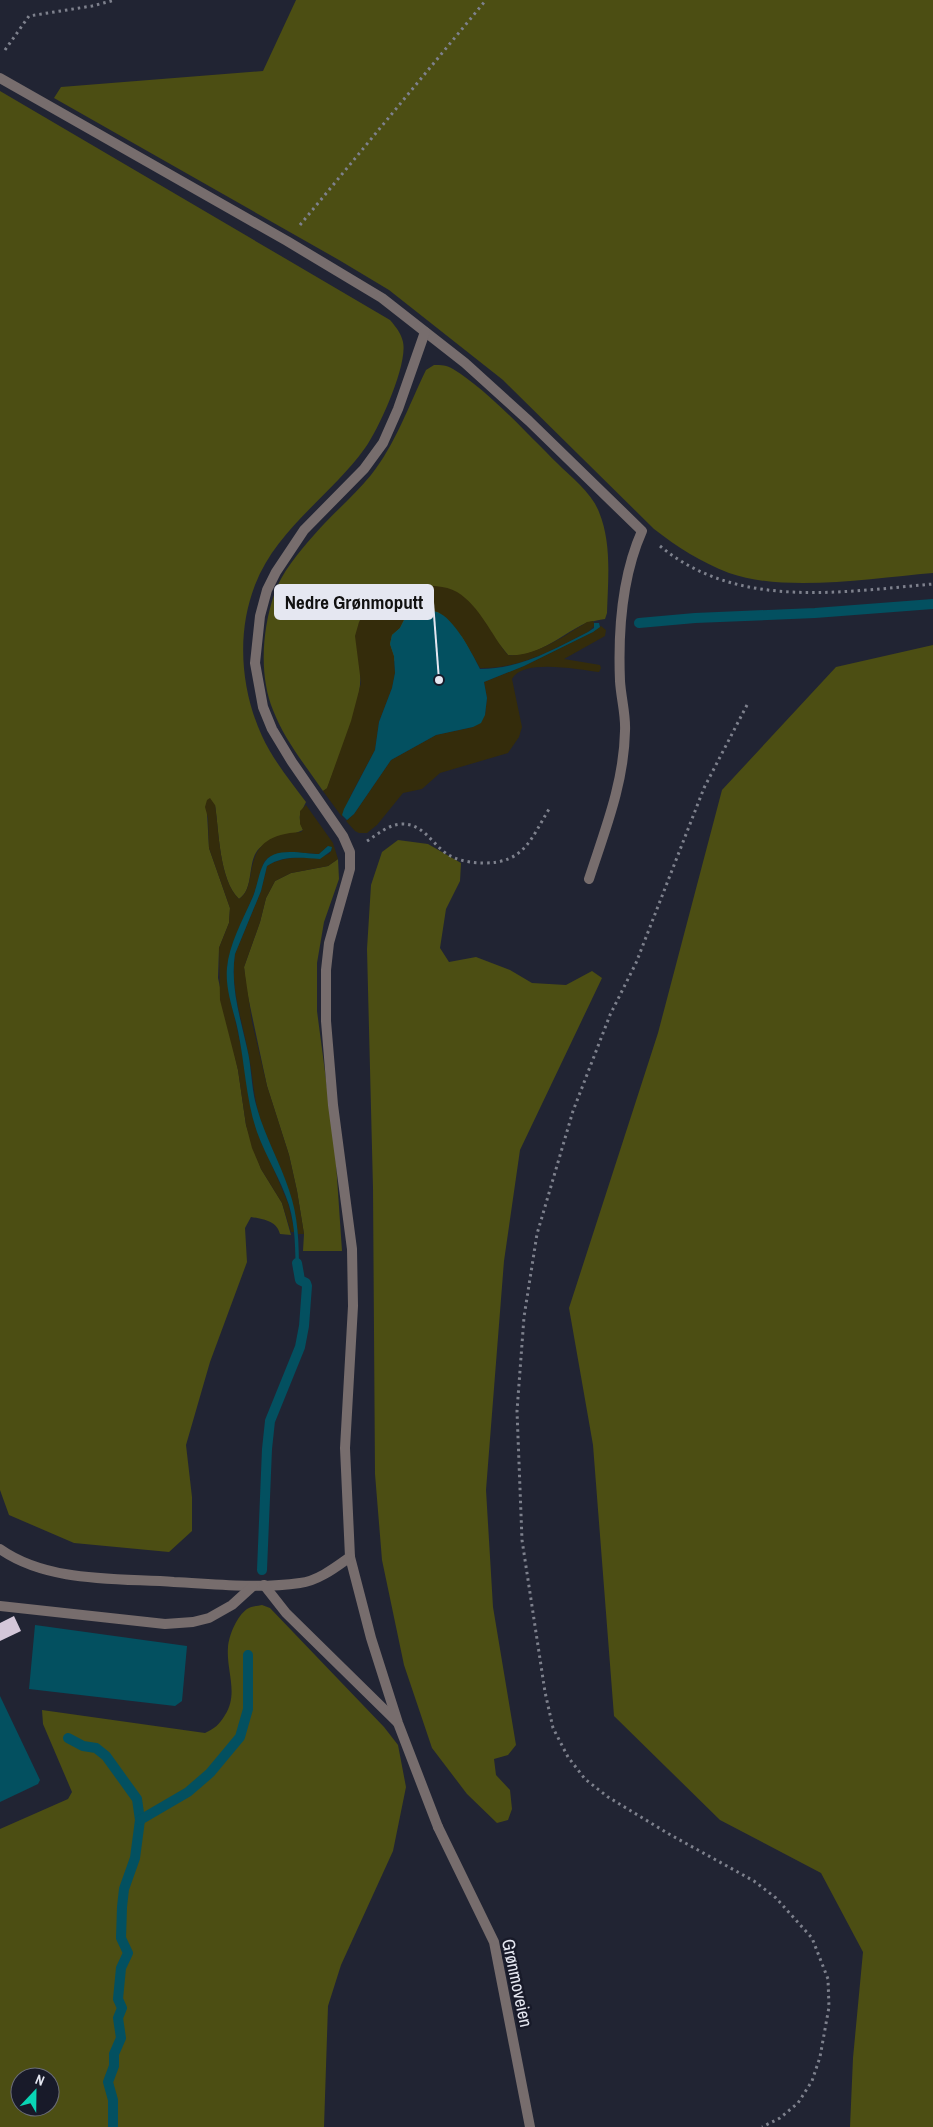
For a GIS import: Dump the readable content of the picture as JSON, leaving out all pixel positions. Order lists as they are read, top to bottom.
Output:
{
  "streets": {
    "street": ["Grønmoveien"]
  },
  "places": ["Nedre Grønmoputt"],
  "north": "top"
}
